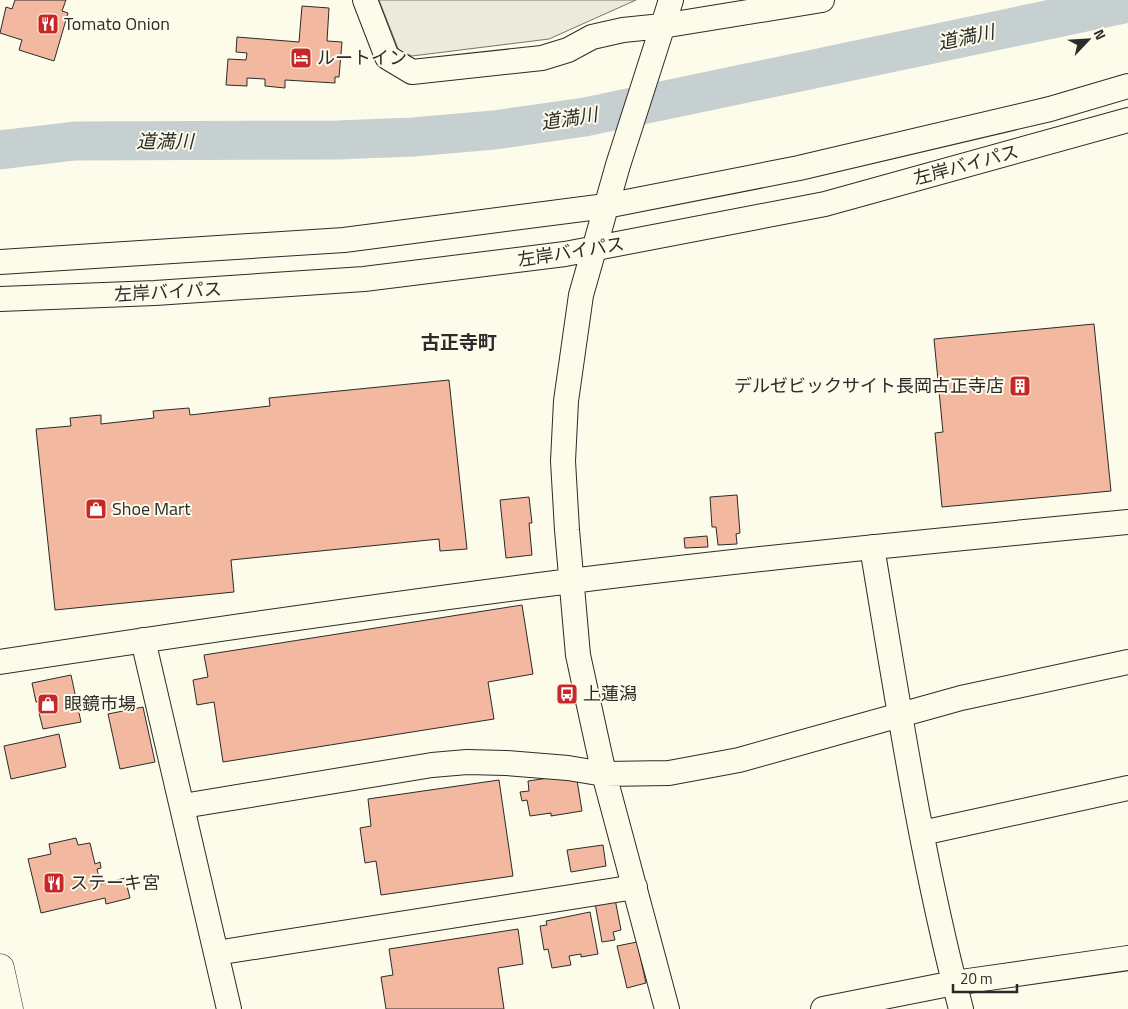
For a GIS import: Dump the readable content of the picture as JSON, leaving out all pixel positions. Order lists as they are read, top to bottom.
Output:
{
  "streets": {
    "street": ["左岸バイパス"]
  },
  "districts": ["古正寺町"],
  "water": ["道満川"],
  "places": {
    "restaurant": ["Tomato Onion", "ステーキ宮"],
    "hotel": ["ルートイン"],
    "building": ["デルゼビックサイト長岡古正寺店"],
    "shop": ["Shoe Mart", "眼鏡市場"],
    "bus stop": ["上蓮潟"]
  },
  "scale_bar": "20 m",
  "north": "top right"
}
